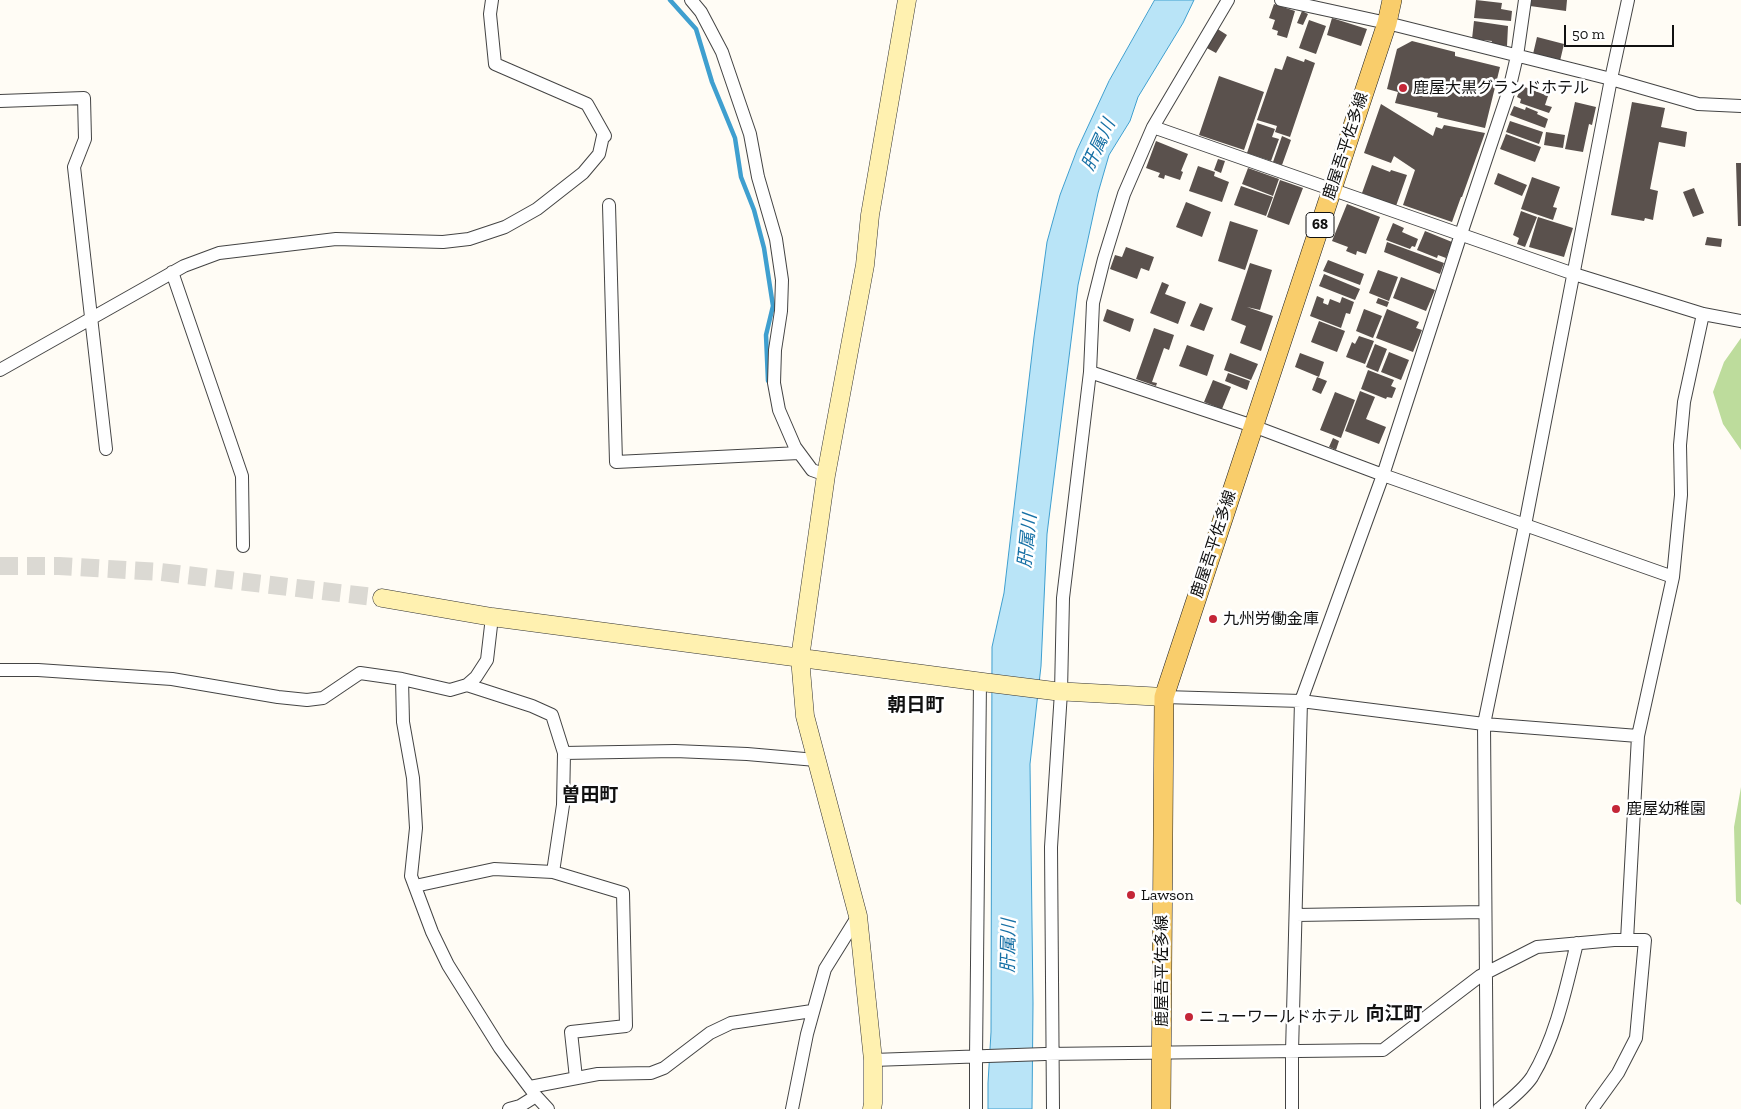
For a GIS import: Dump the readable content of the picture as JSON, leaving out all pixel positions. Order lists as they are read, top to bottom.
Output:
{
  "streets": {
    "main road": ["鹿屋吾平佐多線", "68"]
  },
  "districts": ["朝日町", "曽田町", "向江町"],
  "water": ["肝属川"],
  "places": [
    "鹿屋大黒グランドホテル",
    "九州労働金庫",
    "鹿屋幼稚園",
    "Lawson",
    "ニューワールドホテル"
  ],
  "scale_bar": "50 m"
}
